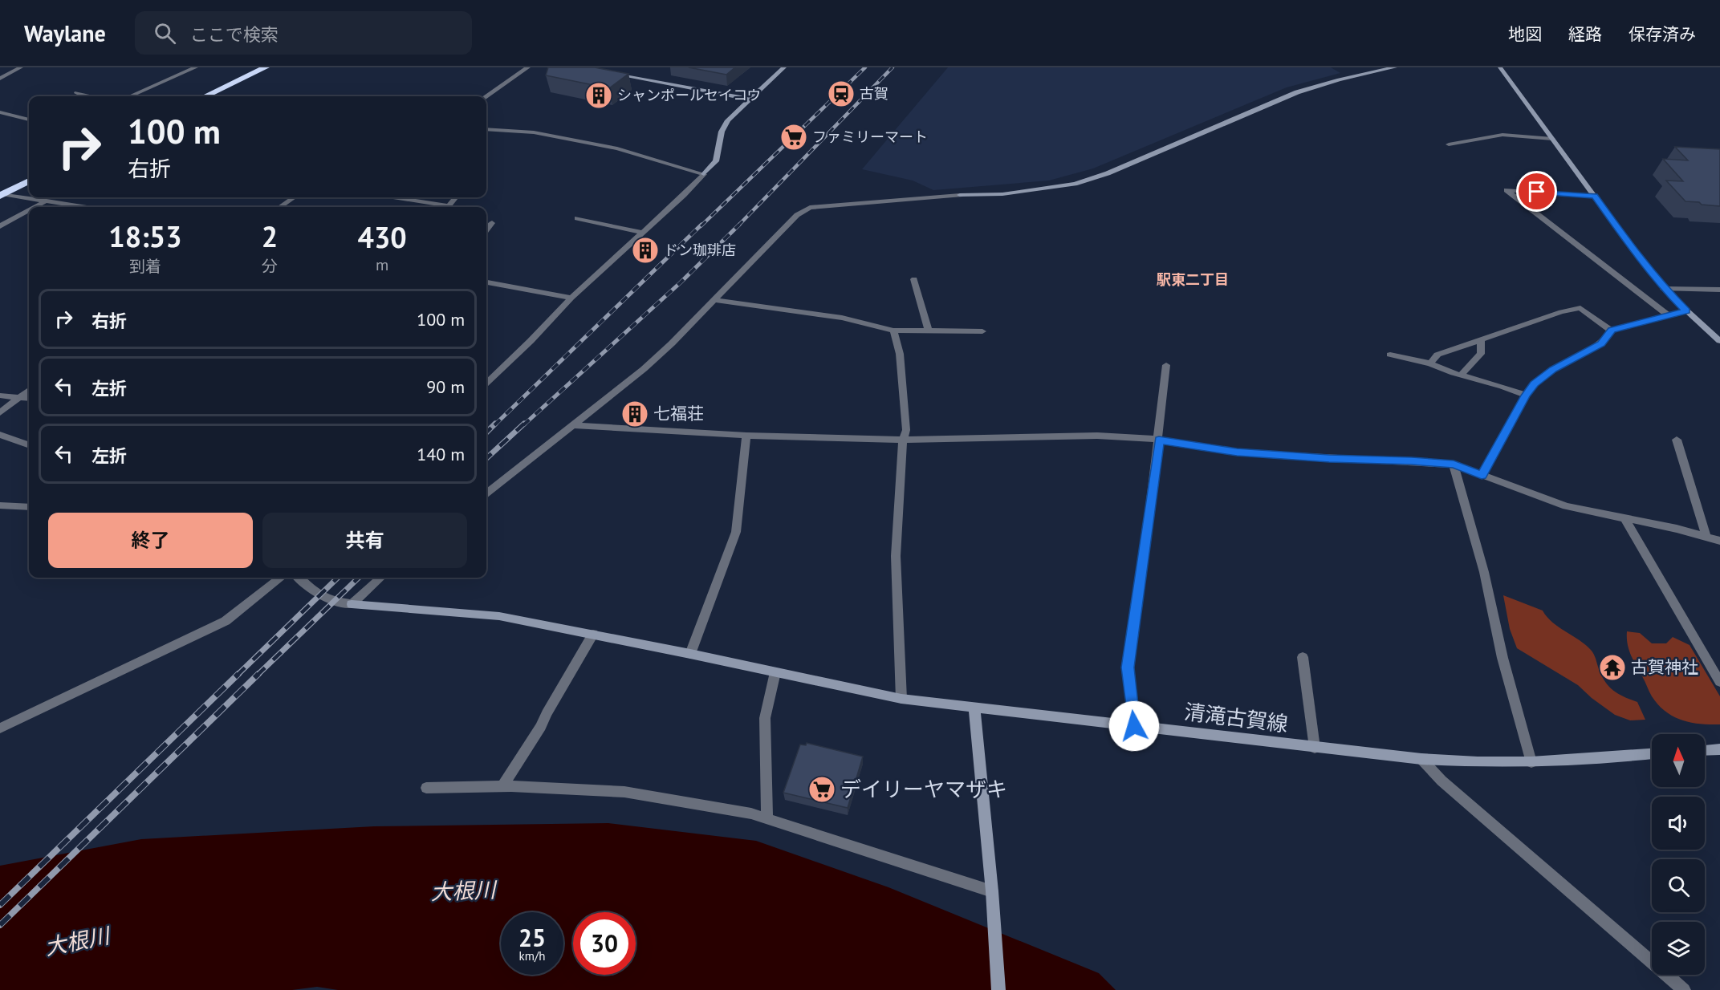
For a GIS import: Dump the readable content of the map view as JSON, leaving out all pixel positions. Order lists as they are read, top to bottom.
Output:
{
  "streets": {
    "street": ["清滝古賀線"]
  },
  "districts": ["駅東二丁目"],
  "water": ["大根川"],
  "places": {
    "station": ["古賀"],
    "building": ["シャンポールセイコウ", "ドン珈琲店", "七福荘"],
    "supermarket": ["ファミリーマート", "デイリーヤマザキ"],
    "temple": ["古賀神社"]
  },
  "north": "top",
  "page": {
    "header": "Waylane",
    "search": "ここで検索",
    "nav": ["地図", "経路", "保存済み"],
    "turn": ["100 m", "右折"],
    "eta": [
      "18:53",
      "到着",
      "2",
      "分",
      "430",
      "m"
    ],
    "list": [
      {
        "name": "右折",
        "value": "100 m"
      },
      {
        "name": "左折",
        "value": "90 m"
      },
      {
        "name": "左折",
        "value": "140 m"
      }
    ],
    "buttons": ["終了", "共有"],
    "speed": "25 km/h",
    "limit": "30"
  }
}
